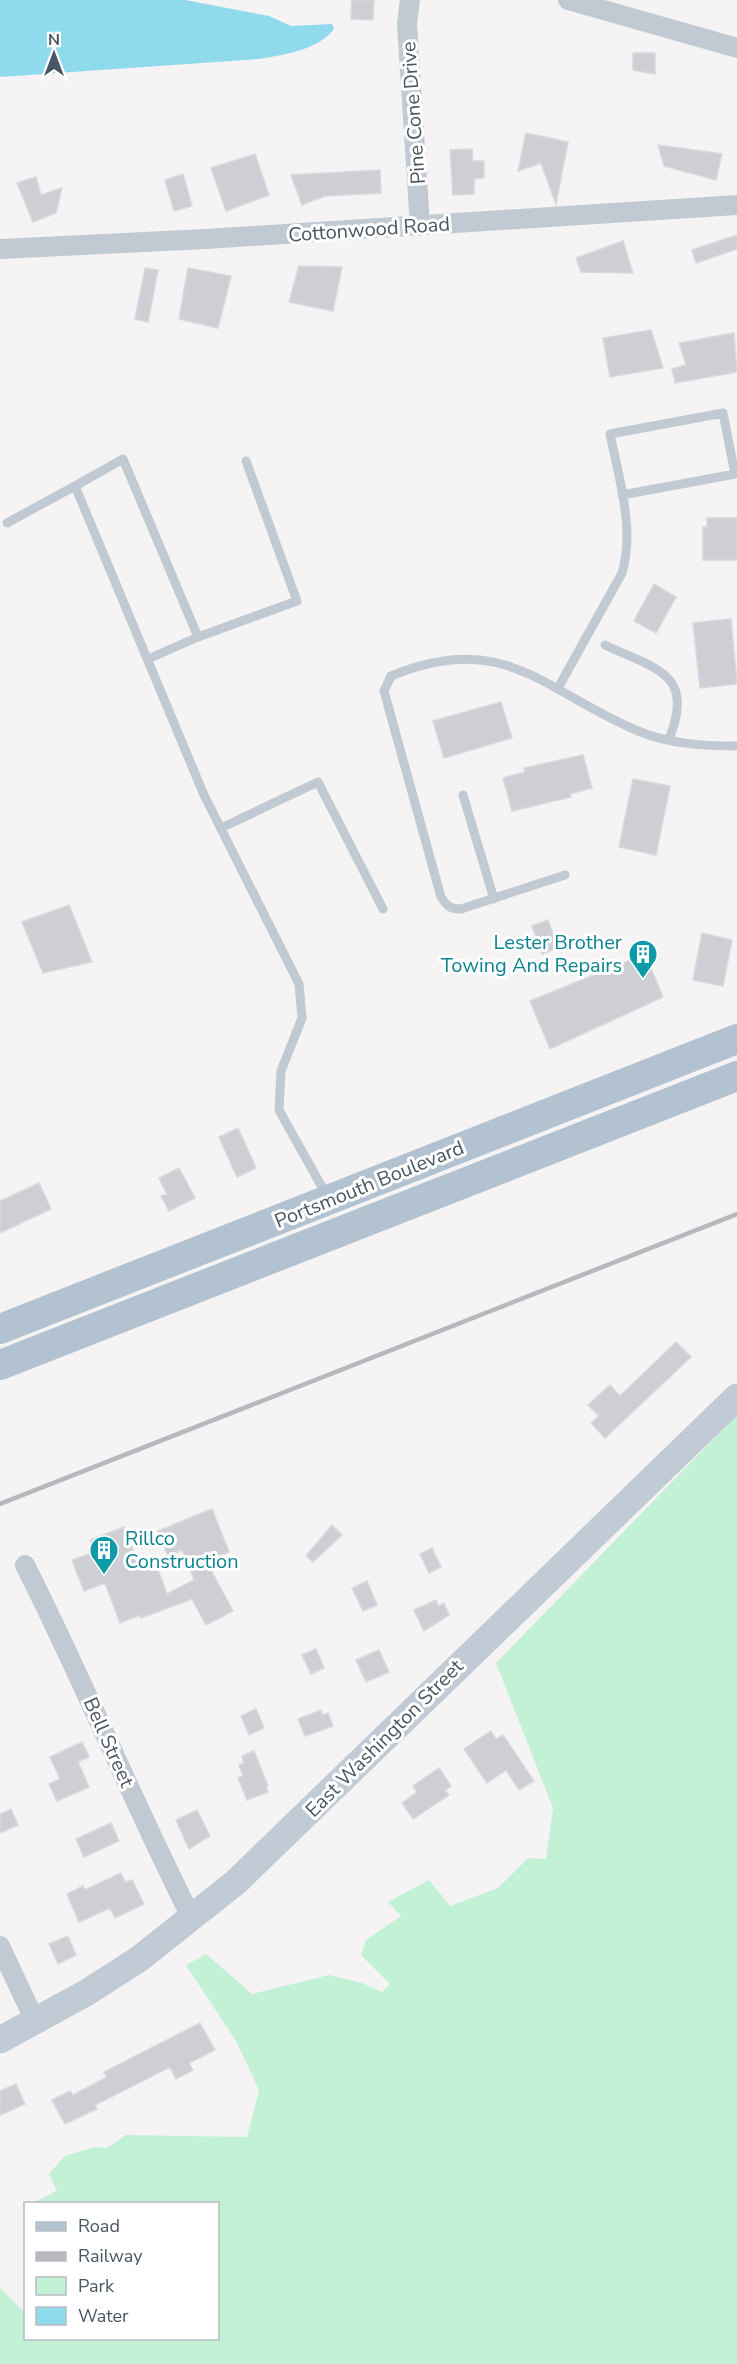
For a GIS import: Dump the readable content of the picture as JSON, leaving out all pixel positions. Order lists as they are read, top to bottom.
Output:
{
  "streets": {
    "main road": ["Portsmouth Boulevard", "East Washington Street"],
    "street": ["Pine Cone Drive", "Cottonwood Road", "Bell Street"]
  },
  "crossings": [
    ["Pine Cone Drive", "Cottonwood Road"],
    ["East Washington Street", "Bell Street"]
  ],
  "places": {
    "building": ["Lester Brother Towing And Repairs", "Rillco Construction"]
  },
  "legend": [
    "Road",
    "Railway",
    "Park",
    "Water"
  ],
  "north": "top"
}
